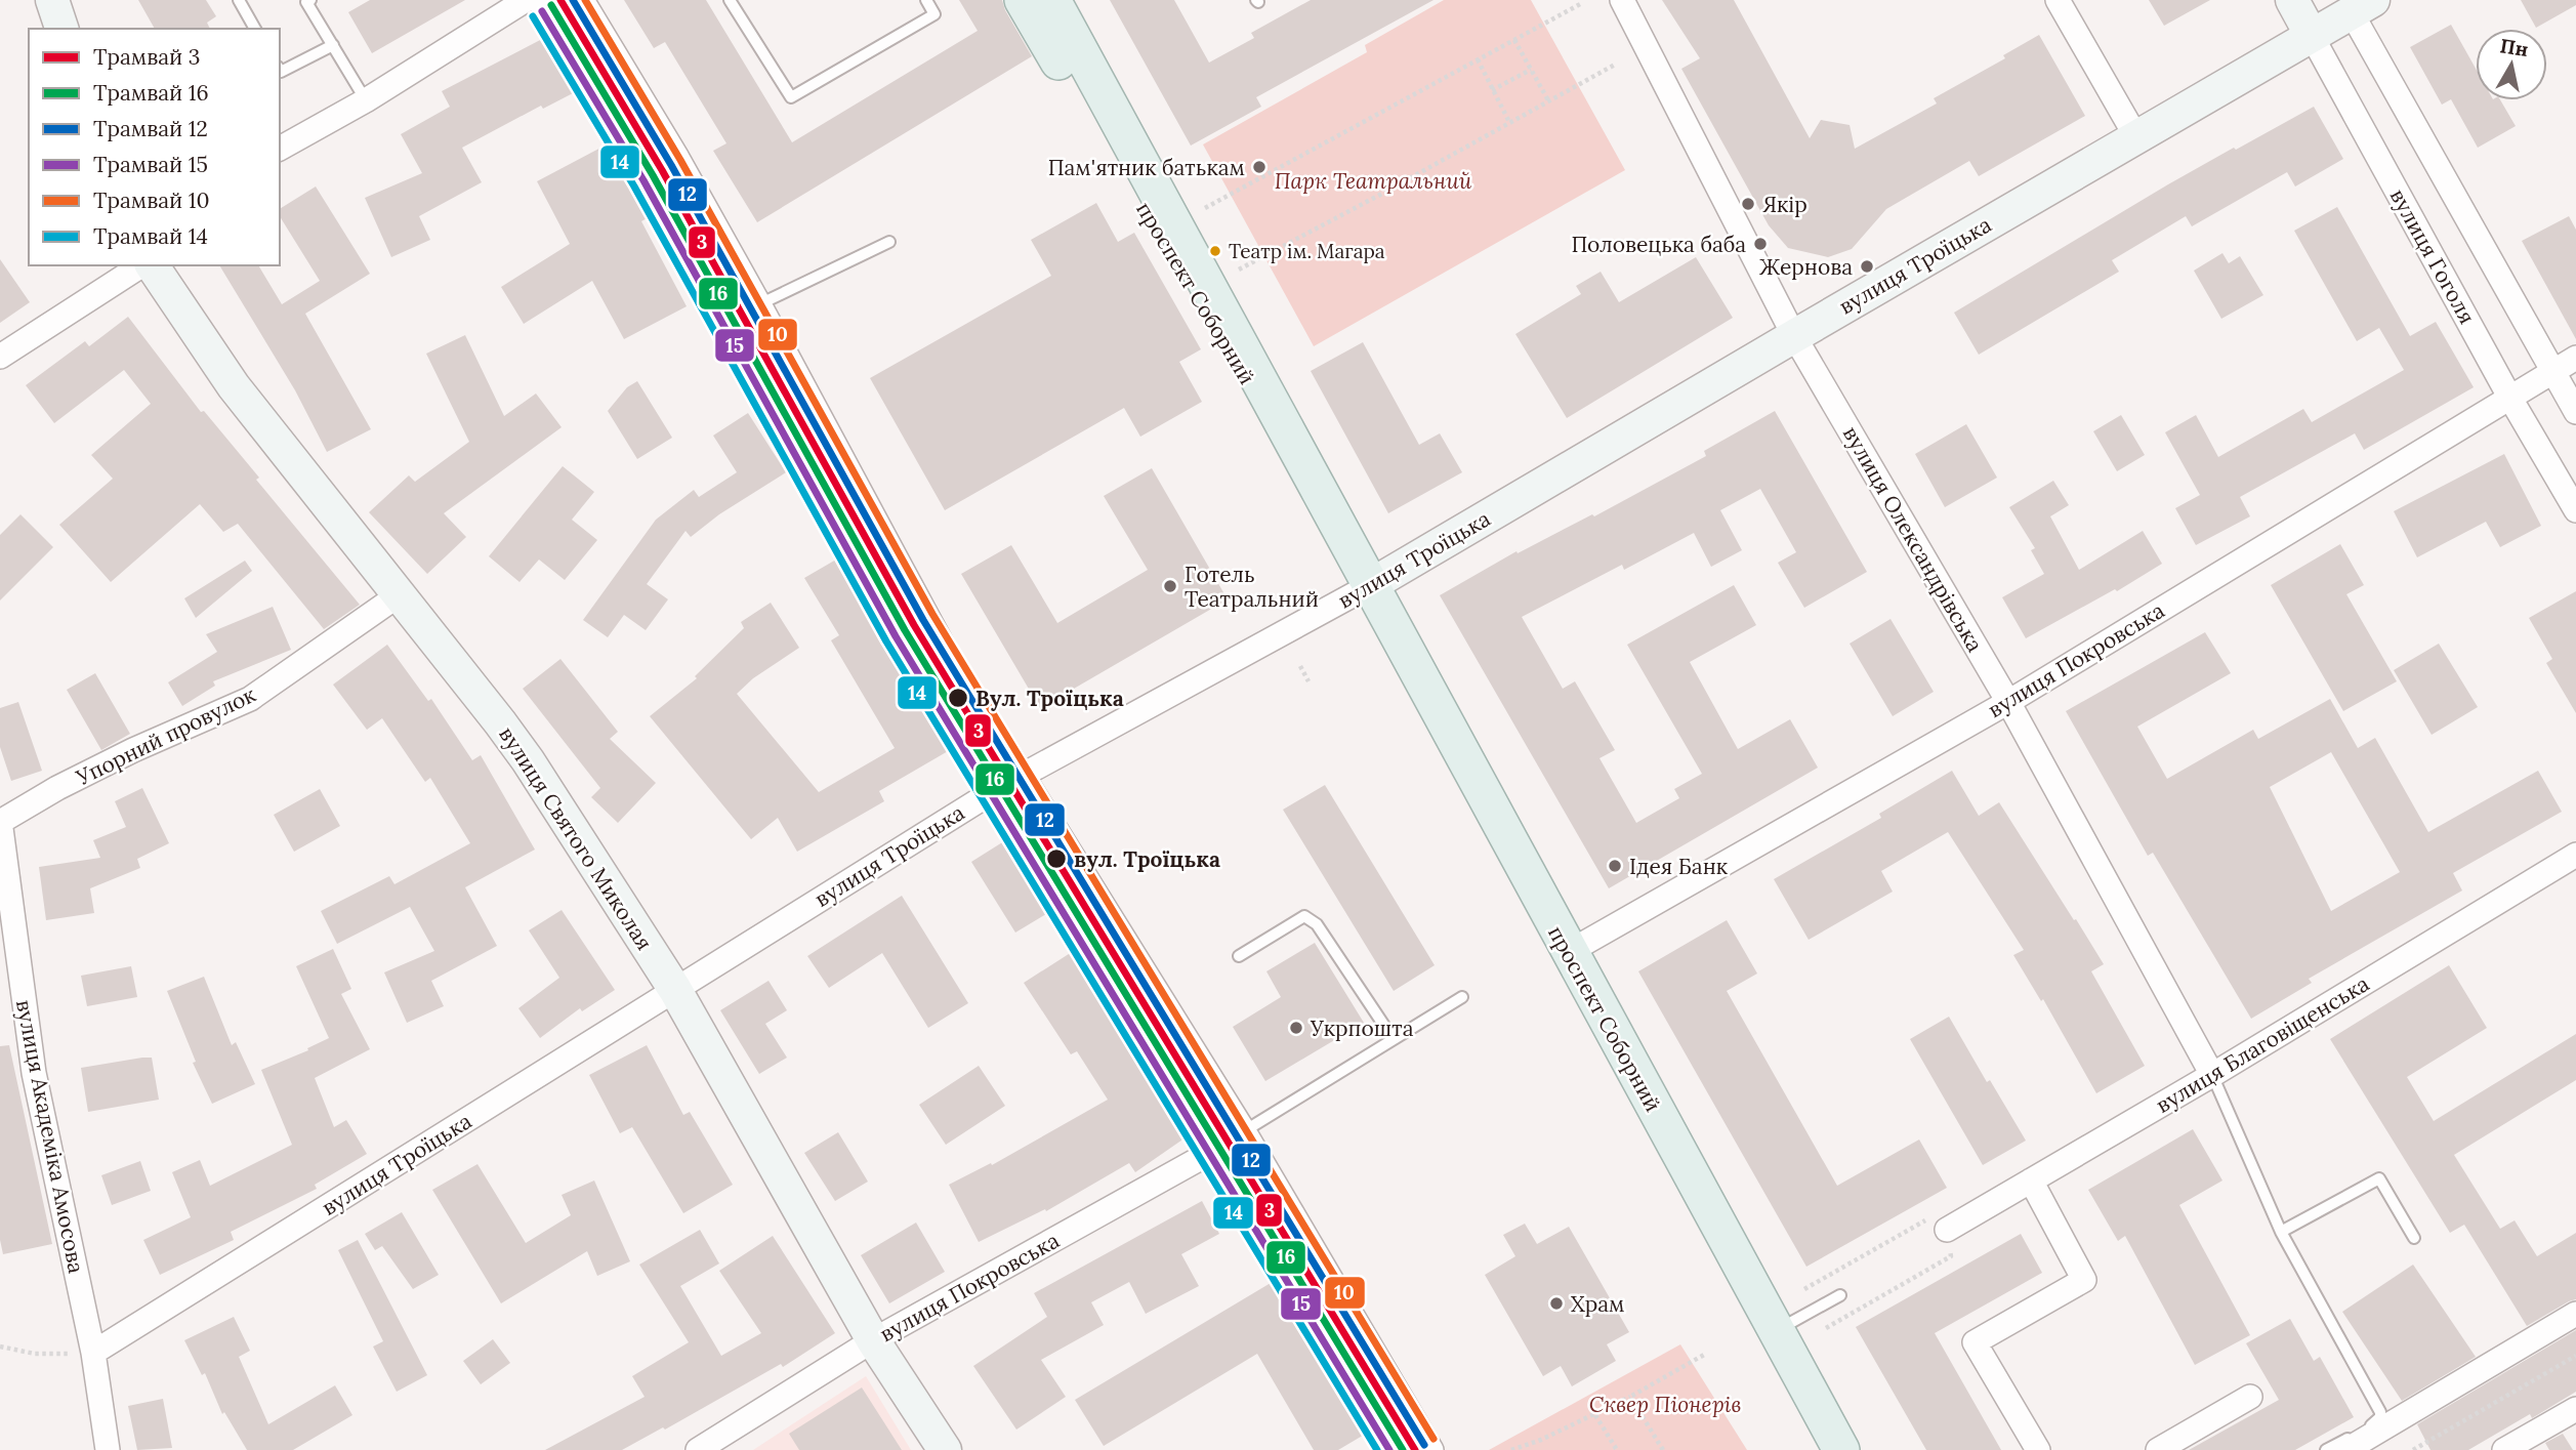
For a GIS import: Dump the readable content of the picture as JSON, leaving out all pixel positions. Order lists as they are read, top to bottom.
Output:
{
  "streets": {
    "main road": ["проспект Соборний"],
    "street": [
      "вулиця Гоголя",
      "вулиця Троїцька",
      "вулиця Олександрівська",
      "вулиця Покровська",
      "Упорний провулок",
      "вулиця Святого Миколая",
      "вулиця Благовіщенська",
      "вулиця Академіка Амосова"
    ]
  },
  "crossings": [
    ["вулиця Гоголя", "вулиця Троїцька"],
    ["вулиця Гоголя", "вулиця Покровська"],
    ["вулиця Троїцька", "проспект Соборний"],
    ["вулиця Троїцька", "вулиця Олександрівська"],
    ["вулиця Троїцька", "вулиця Святого Миколая"],
    ["вулиця Троїцька", "вулиця Академіка Амосова"],
    ["проспект Соборний", "вулиця Покровська"],
    ["вулиця Олександрівська", "вулиця Покровська"],
    ["вулиця Олександрівська", "вулиця Благовіщенська"],
    ["вулиця Покровська", "вулиця Святого Миколая"],
    ["Упорний провулок", "вулиця Святого Миколая"],
    ["Упорний провулок", "вулиця Академіка Амосова"]
  ],
  "parks": ["Парк Театральний", "Сквер Піонерів"],
  "places": [
    "Пам'ятник батькам",
    "Якір",
    "Половецька баба",
    "Театр ім. Магара",
    "Жернова",
    "Готель Театральний",
    "Вул. Троїцька",
    "вул. Троїцька",
    "Ідея Банк",
    "Укрпошта",
    "Храм"
  ],
  "lines": [
    "tram line 3",
    "tram line 12",
    "tram line 10",
    "tram line 16",
    "tram line 15",
    "tram line 14"
  ],
  "legend": [
    "Трамвай 3",
    "Трамвай 16",
    "Трамвай 12",
    "Трамвай 15",
    "Трамвай 10",
    "Трамвай 14"
  ],
  "north": "top"
}
